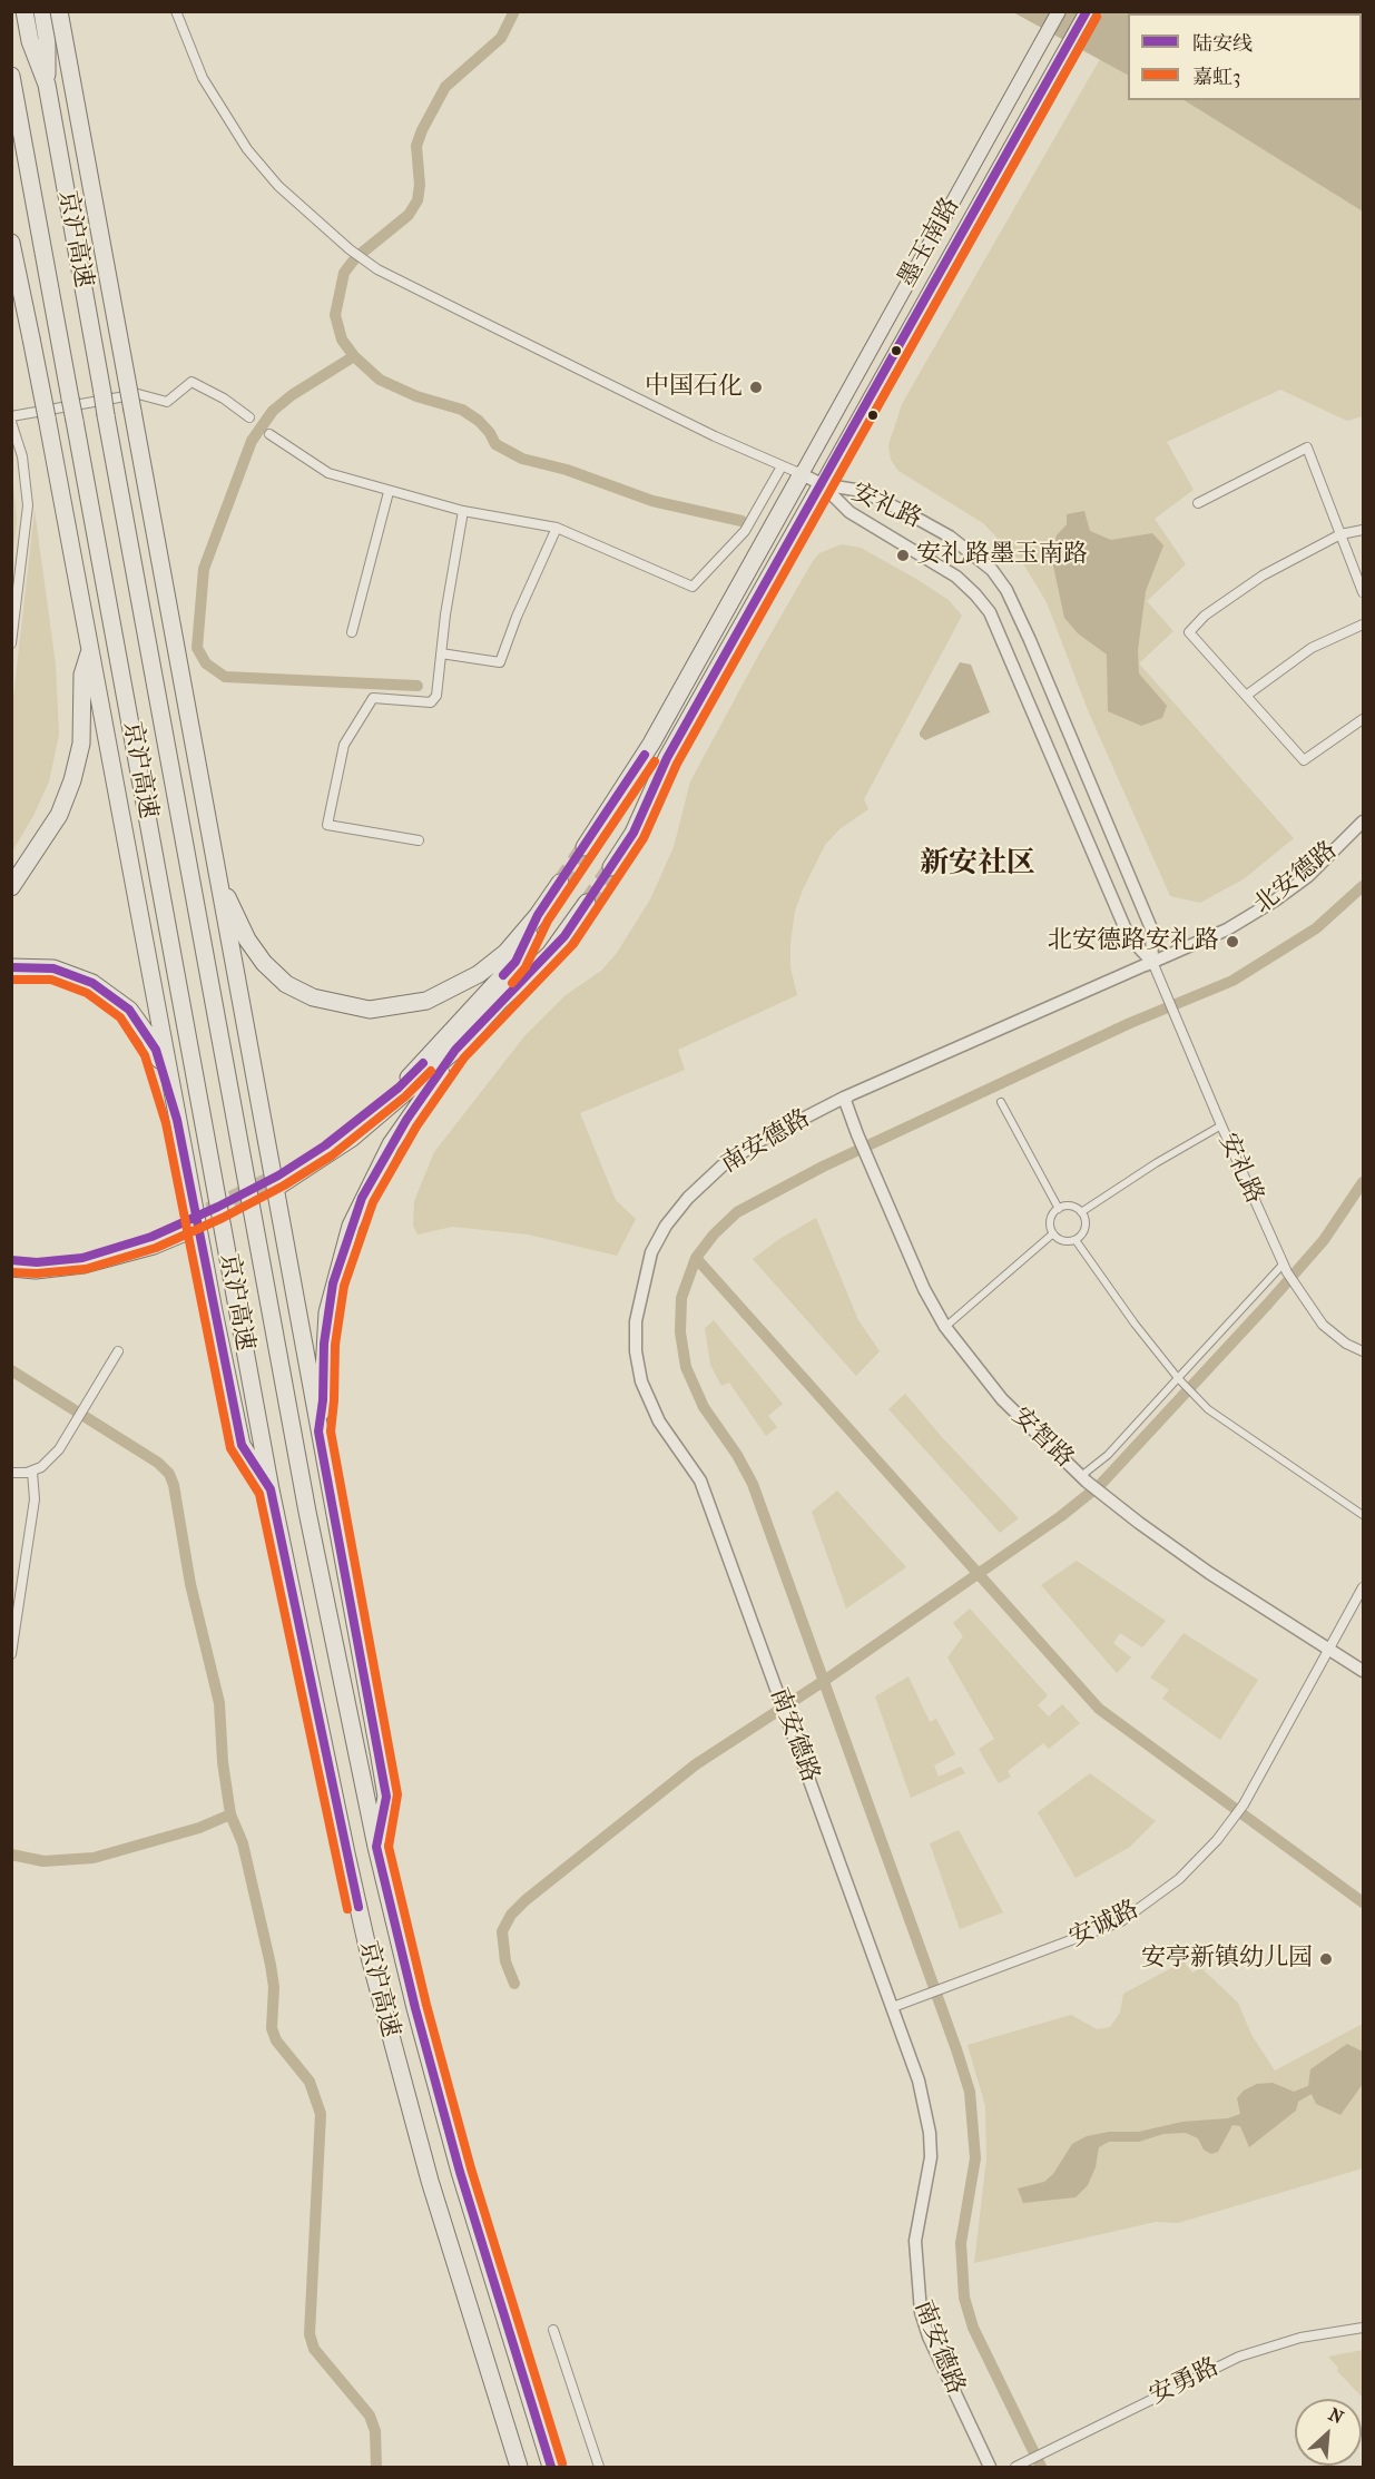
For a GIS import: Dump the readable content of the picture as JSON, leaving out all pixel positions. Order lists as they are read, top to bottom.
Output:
{
  "streets": {
    "highway": ["京沪高速"],
    "main road": ["墨玉南路"],
    "street": [
      "安礼路",
      "北安德路",
      "南安德路",
      "安智路",
      "安诚路",
      "安勇路"
    ]
  },
  "crossings": [
    ["墨玉南路", "安礼路"],
    ["安礼路", "北安德路"],
    ["安礼路", "南安德路"],
    ["北安德路", "南安德路"],
    ["南安德路", "安智路"],
    ["南安德路", "安诚路"],
    ["安智路", "安诚路"]
  ],
  "districts": ["新安社区"],
  "places": [
    "中国石化",
    "安礼路墨玉南路",
    "北安德路安礼路",
    "安亭新镇幼儿园"
  ],
  "lines": ["transit line 陆安线", "transit line 嘉虹3"],
  "legend": ["陆安线", "嘉虹3"],
  "north": "top right"
}
